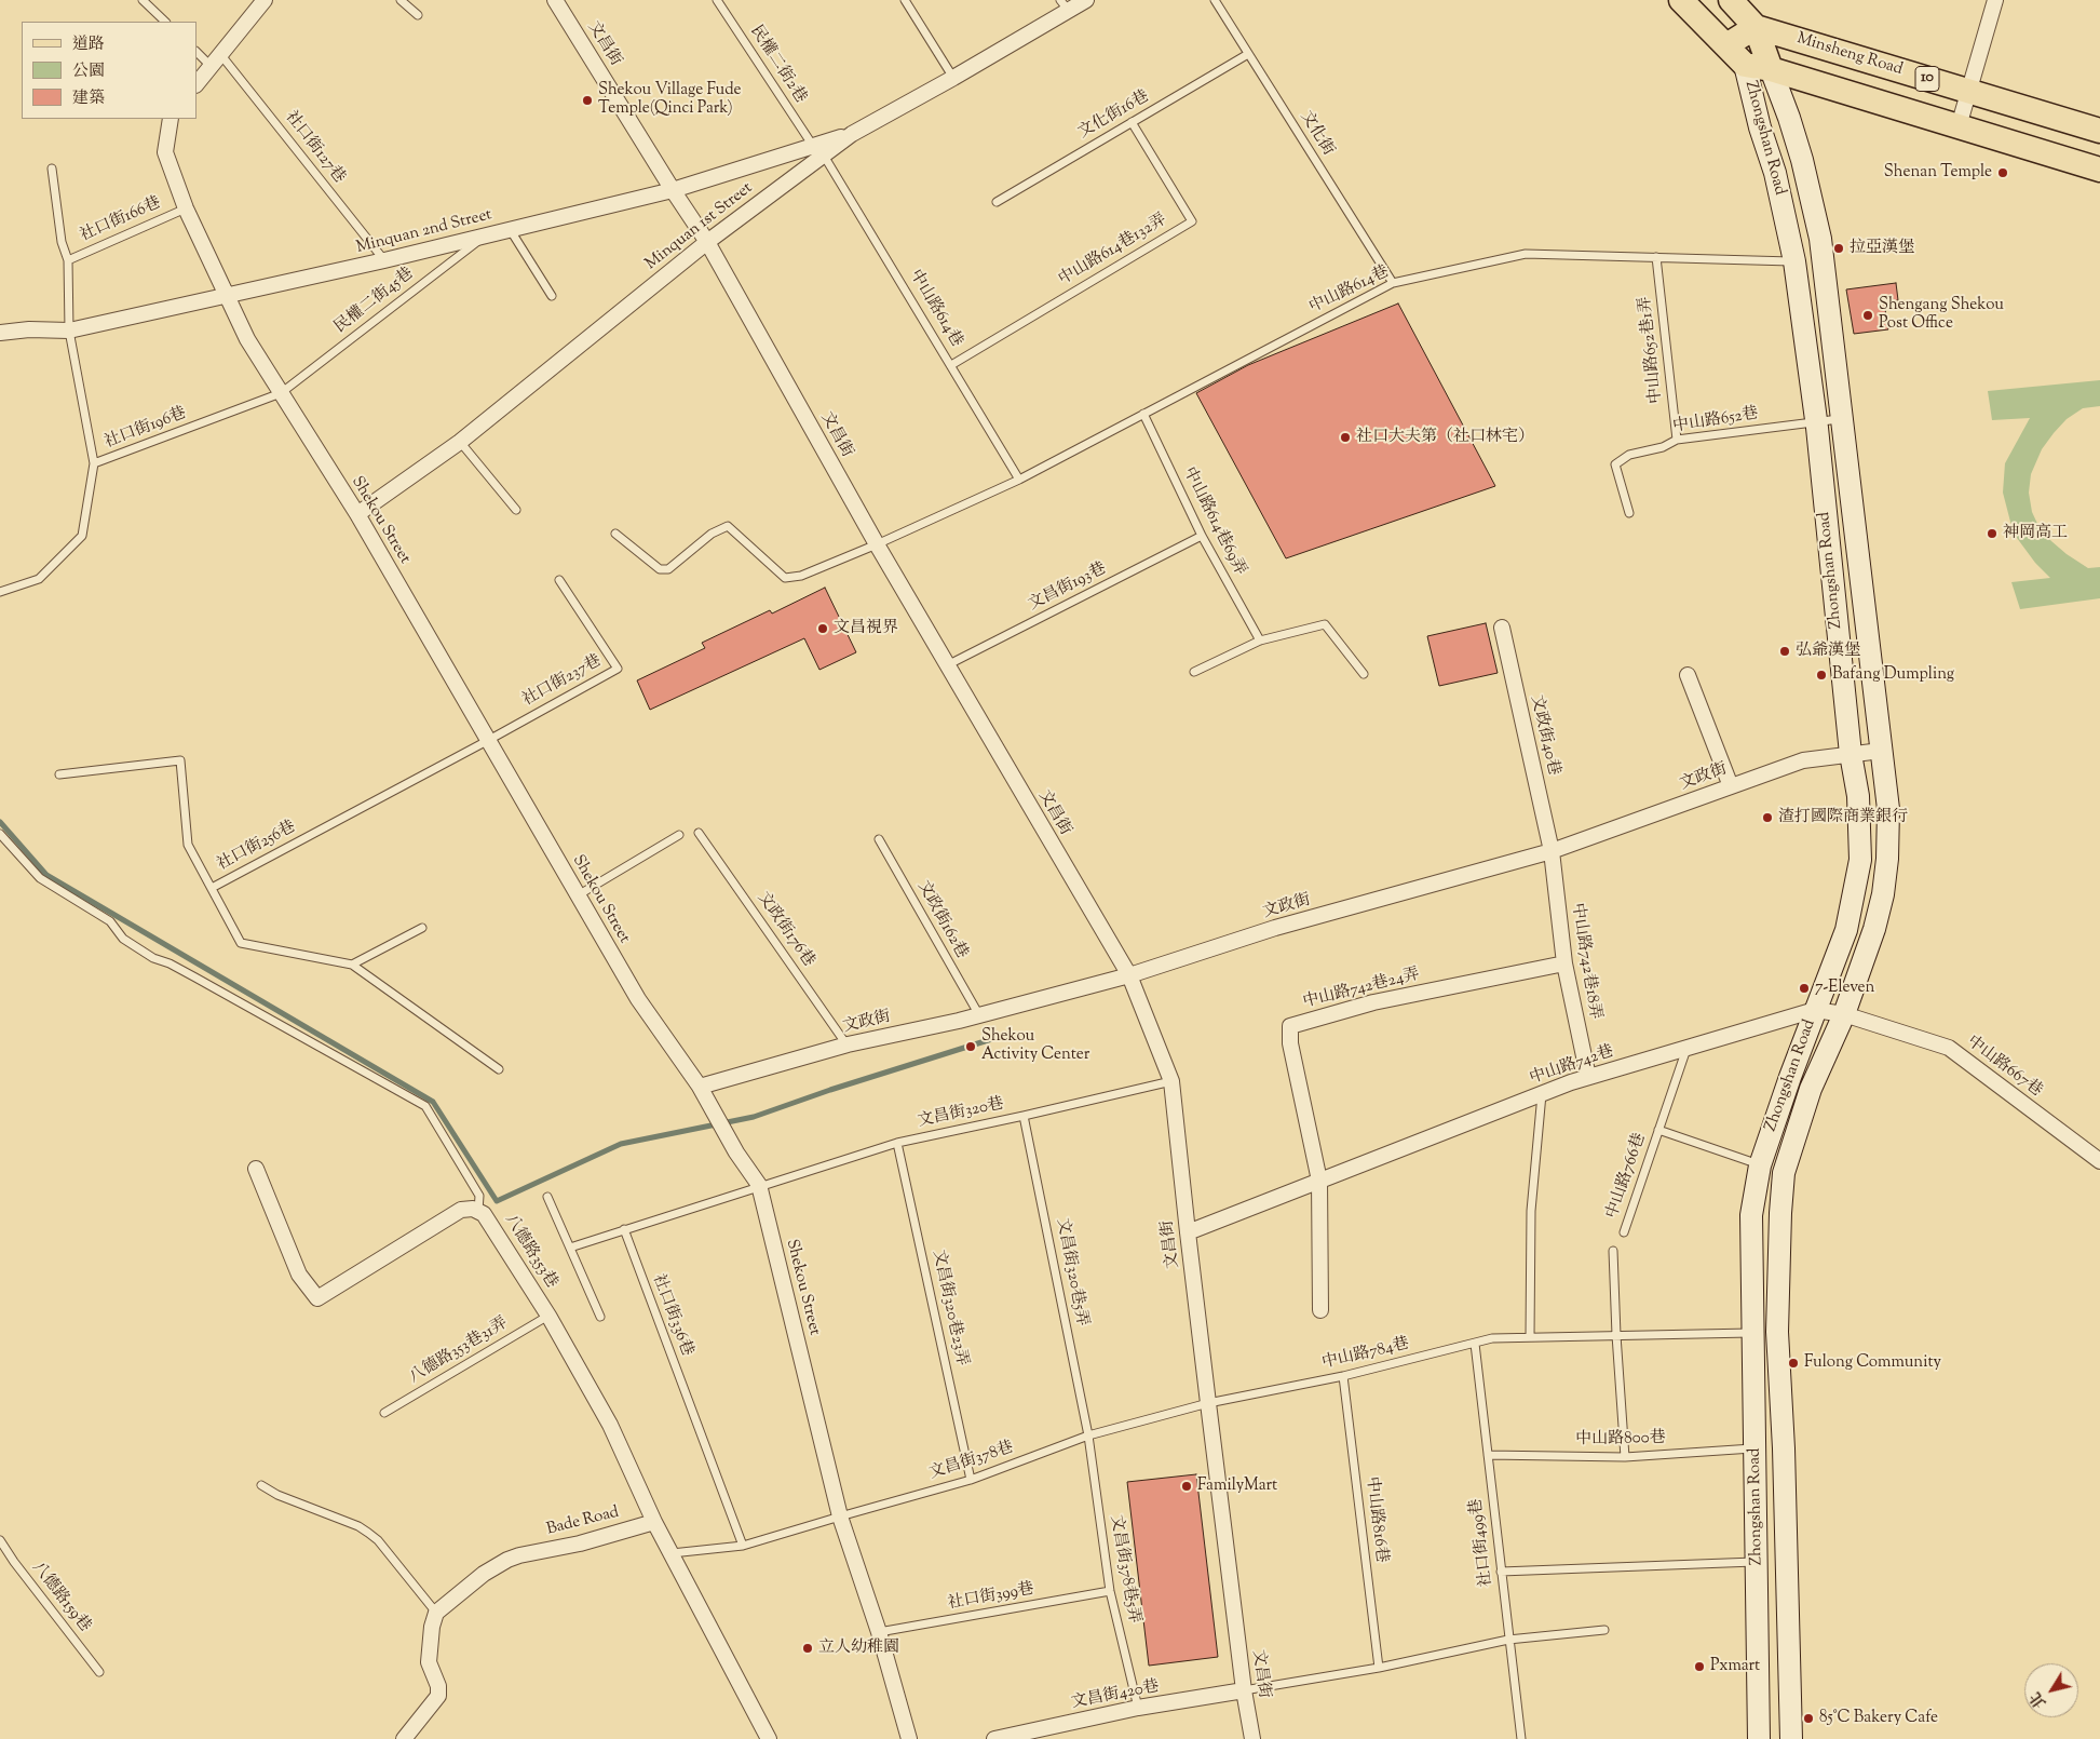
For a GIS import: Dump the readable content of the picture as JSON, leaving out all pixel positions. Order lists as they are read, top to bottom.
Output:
{
  "streets": {
    "main road": ["Minsheng Road", "10", "Zhongshan Road"],
    "street": [
      "文昌街",
      "Minquan 1st Street",
      "Minquan 2nd Street",
      "Shekou Street",
      "文政街40巷",
      "文政街",
      "中山路742巷18弄",
      "中山路742巷24弄",
      "中山路742巷",
      "中山路667巷",
      "八德路353巷",
      "Bade Road",
      "文昌街420巷"
    ],
    "lane": [
      "民權二街2巷",
      "文化街16巷",
      "文化街",
      "社口街127巷",
      "社口街166巷",
      "中山路614巷132弄",
      "中山路614巷",
      "民權二街45巷",
      "中山路652巷1弄",
      "中山路652巷",
      "社口街196巷",
      "中山路614巷69弄",
      "文昌街193巷",
      "社口街237巷",
      "社口街256巷",
      "文政街162巷",
      "文政街176巷",
      "文昌街320巷",
      "中山路766巷",
      "文昌街320巷5弄",
      "文昌街320巷23弄",
      "社口街336巷",
      "八德路353巷31弄",
      "中山路784巷",
      "中山路800巷",
      "文昌街378巷",
      "中山路816巷",
      "社口街499巷",
      "文昌街378巷5弄",
      "八德路159巷",
      "社口街399巷"
    ]
  },
  "crossings": [
    ["文昌街", "Minquan 1st Street"],
    ["文昌街", "Minquan 2nd Street"],
    ["文昌街", "中山路614巷"],
    ["文昌街", "文昌街193巷"],
    ["文昌街", "文政街"],
    ["文昌街", "中山路742巷"],
    ["文昌街", "文昌街320巷"],
    ["文昌街", "中山路784巷"],
    ["文昌街", "文昌街378巷"],
    ["文昌街", "文昌街420巷"],
    ["Minsheng Road", "Zhongshan Road"],
    ["民權二街2巷", "Minquan 1st Street"],
    ["民權二街2巷", "Minquan 2nd Street"],
    ["民權二街2巷", "中山路614巷"],
    ["10", "Zhongshan Road"],
    ["文化街16巷", "文化街"],
    ["文化街16巷", "中山路614巷132弄"],
    ["文化街", "中山路614巷"],
    ["Zhongshan Road", "中山路614巷"],
    ["Zhongshan Road", "中山路652巷"],
    ["Zhongshan Road", "文政街"],
    ["Zhongshan Road", "中山路742巷"],
    ["Zhongshan Road", "中山路667巷"],
    ["Zhongshan Road", "中山路766巷"],
    ["Zhongshan Road", "中山路784巷"],
    ["Zhongshan Road", "中山路800巷"],
    ["社口街127巷", "Minquan 2nd Street"],
    ["社口街166巷", "Shekou Street"],
    ["Minquan 1st Street", "Minquan 2nd Street"],
    ["Minquan 1st Street", "中山路614巷"],
    ["Minquan 1st Street", "Shekou Street"],
    ["Minquan 2nd Street", "中山路614巷"],
    ["Minquan 2nd Street", "民權二街45巷"],
    ["Minquan 2nd Street", "Shekou Street"],
    ["中山路614巷132弄", "中山路614巷"],
    ["中山路614巷", "中山路652巷1弄"],
    ["中山路614巷", "中山路614巷69弄"],
    ["民權二街45巷", "社口街196巷"],
    ["民權二街45巷", "Shekou Street"],
    ["中山路652巷1弄", "中山路652巷"],
    ["社口街196巷", "Shekou Street"],
    ["Shekou Street", "社口街237巷"],
    ["Shekou Street", "文政街"],
    ["Shekou Street", "社口街256巷"],
    ["Shekou Street", "文昌街320巷"],
    ["Shekou Street", "文昌街378巷"],
    ["Shekou Street", "社口街399巷"],
    ["中山路614巷69弄", "文昌街193巷"],
    ["社口街237巷", "社口街256巷"],
    ["文政街40巷", "文政街"],
    ["文政街40巷", "中山路742巷18弄"],
    ["文政街", "文政街162巷"],
    ["文政街", "文政街176巷"],
    ["文政街", "中山路742巷18弄"],
    ["中山路742巷18弄", "中山路742巷24弄"],
    ["中山路742巷18弄", "中山路742巷"],
    ["中山路742巷24弄", "中山路742巷"],
    ["中山路742巷", "中山路667巷"],
    ["中山路742巷", "中山路766巷"],
    ["文昌街320巷", "文昌街320巷5弄"],
    ["文昌街320巷", "文昌街320巷23弄"],
    ["八德路353巷", "八德路353巷31弄"],
    ["八德路353巷", "Bade Road"],
    ["文昌街320巷5弄", "文昌街378巷"],
    ["文昌街320巷5弄", "文昌街378巷5弄"],
    ["文昌街320巷23弄", "文昌街378巷"],
    ["社口街336巷", "文昌街378巷"],
    ["中山路784巷", "文昌街378巷"],
    ["中山路784巷", "中山路816巷"],
    ["中山路784巷", "社口街499巷"],
    ["中山路800巷", "社口街499巷"],
    ["文昌街378巷", "文昌街378巷5弄"],
    ["文昌街378巷5弄", "社口街399巷"],
    ["文昌街378巷5弄", "文昌街420巷"]
  ],
  "places": [
    "Shekou Village Fude Temple(Qinci Park)",
    "Shenan Temple",
    "拉亞漢堡",
    "Shengang Shekou Post Office",
    "社口大夫第（社口林宅）",
    "神岡高工",
    "文昌視界",
    "弘爺漢堡",
    "Bafang Dumpling",
    "渣打國際商業銀行",
    "7-Eleven",
    "Shekou Activity Center",
    "Fulong Community",
    "FamilyMart",
    "立人幼稚園",
    "Pxmart",
    "85°C Bakery Cafe"
  ],
  "legend": ["道路", "公園", "建築"],
  "north": "bottom left"
}
